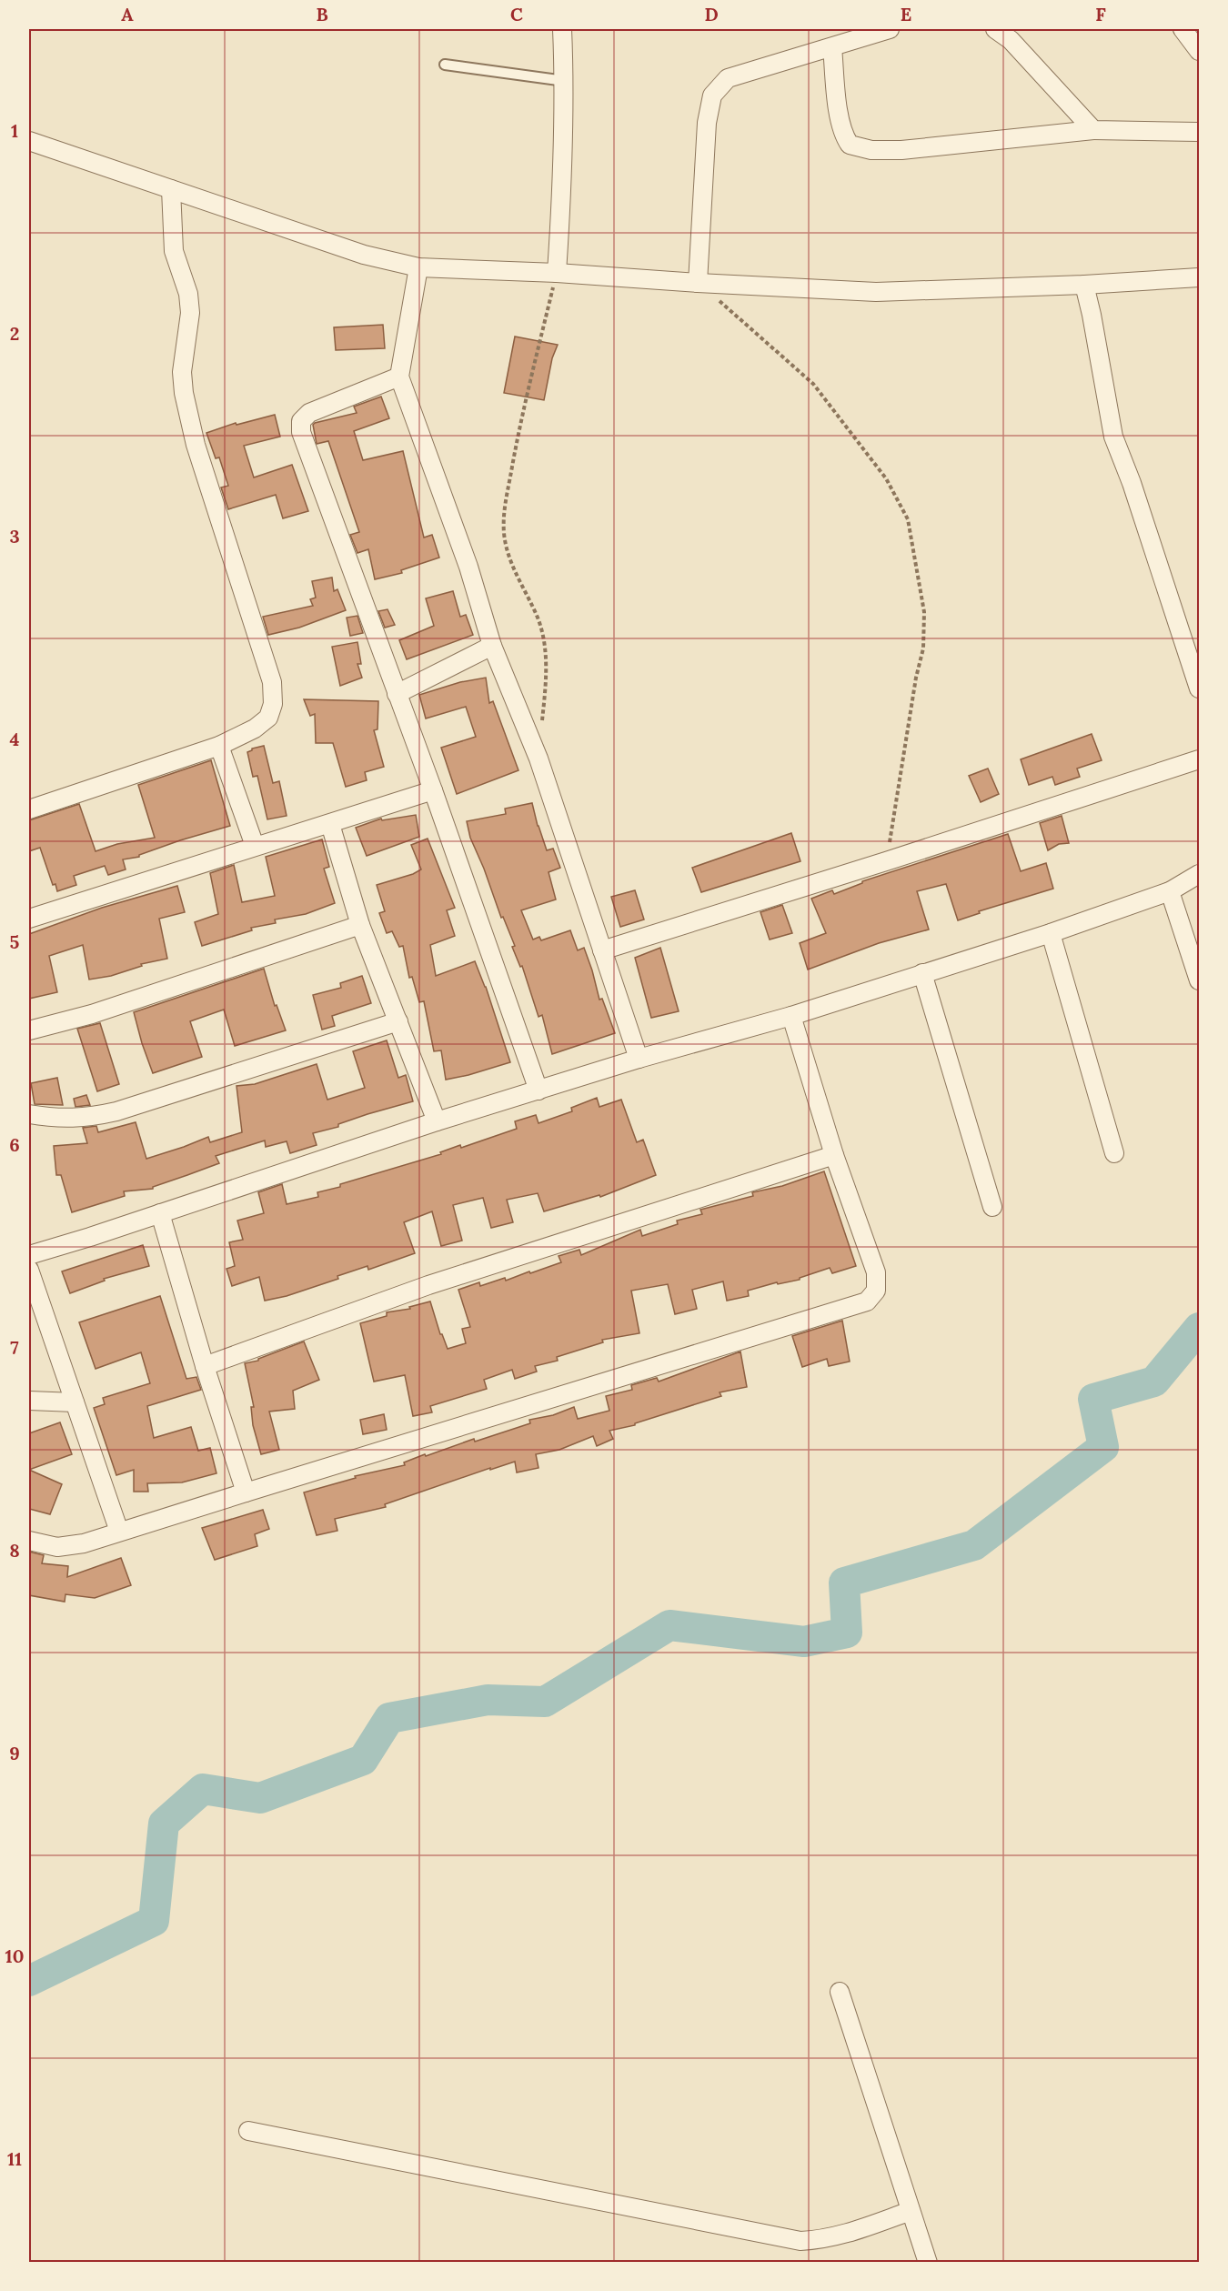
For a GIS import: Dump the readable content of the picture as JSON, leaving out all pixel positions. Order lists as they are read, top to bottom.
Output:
{
  "grid": {
    "columns": [
      "A",
      "B",
      "C",
      "D",
      "E",
      "F"
    ],
    "rows": [
      "1",
      "2",
      "3",
      "4",
      "5",
      "6",
      "7",
      "8",
      "9",
      "10",
      "11"
    ]
  }
}
